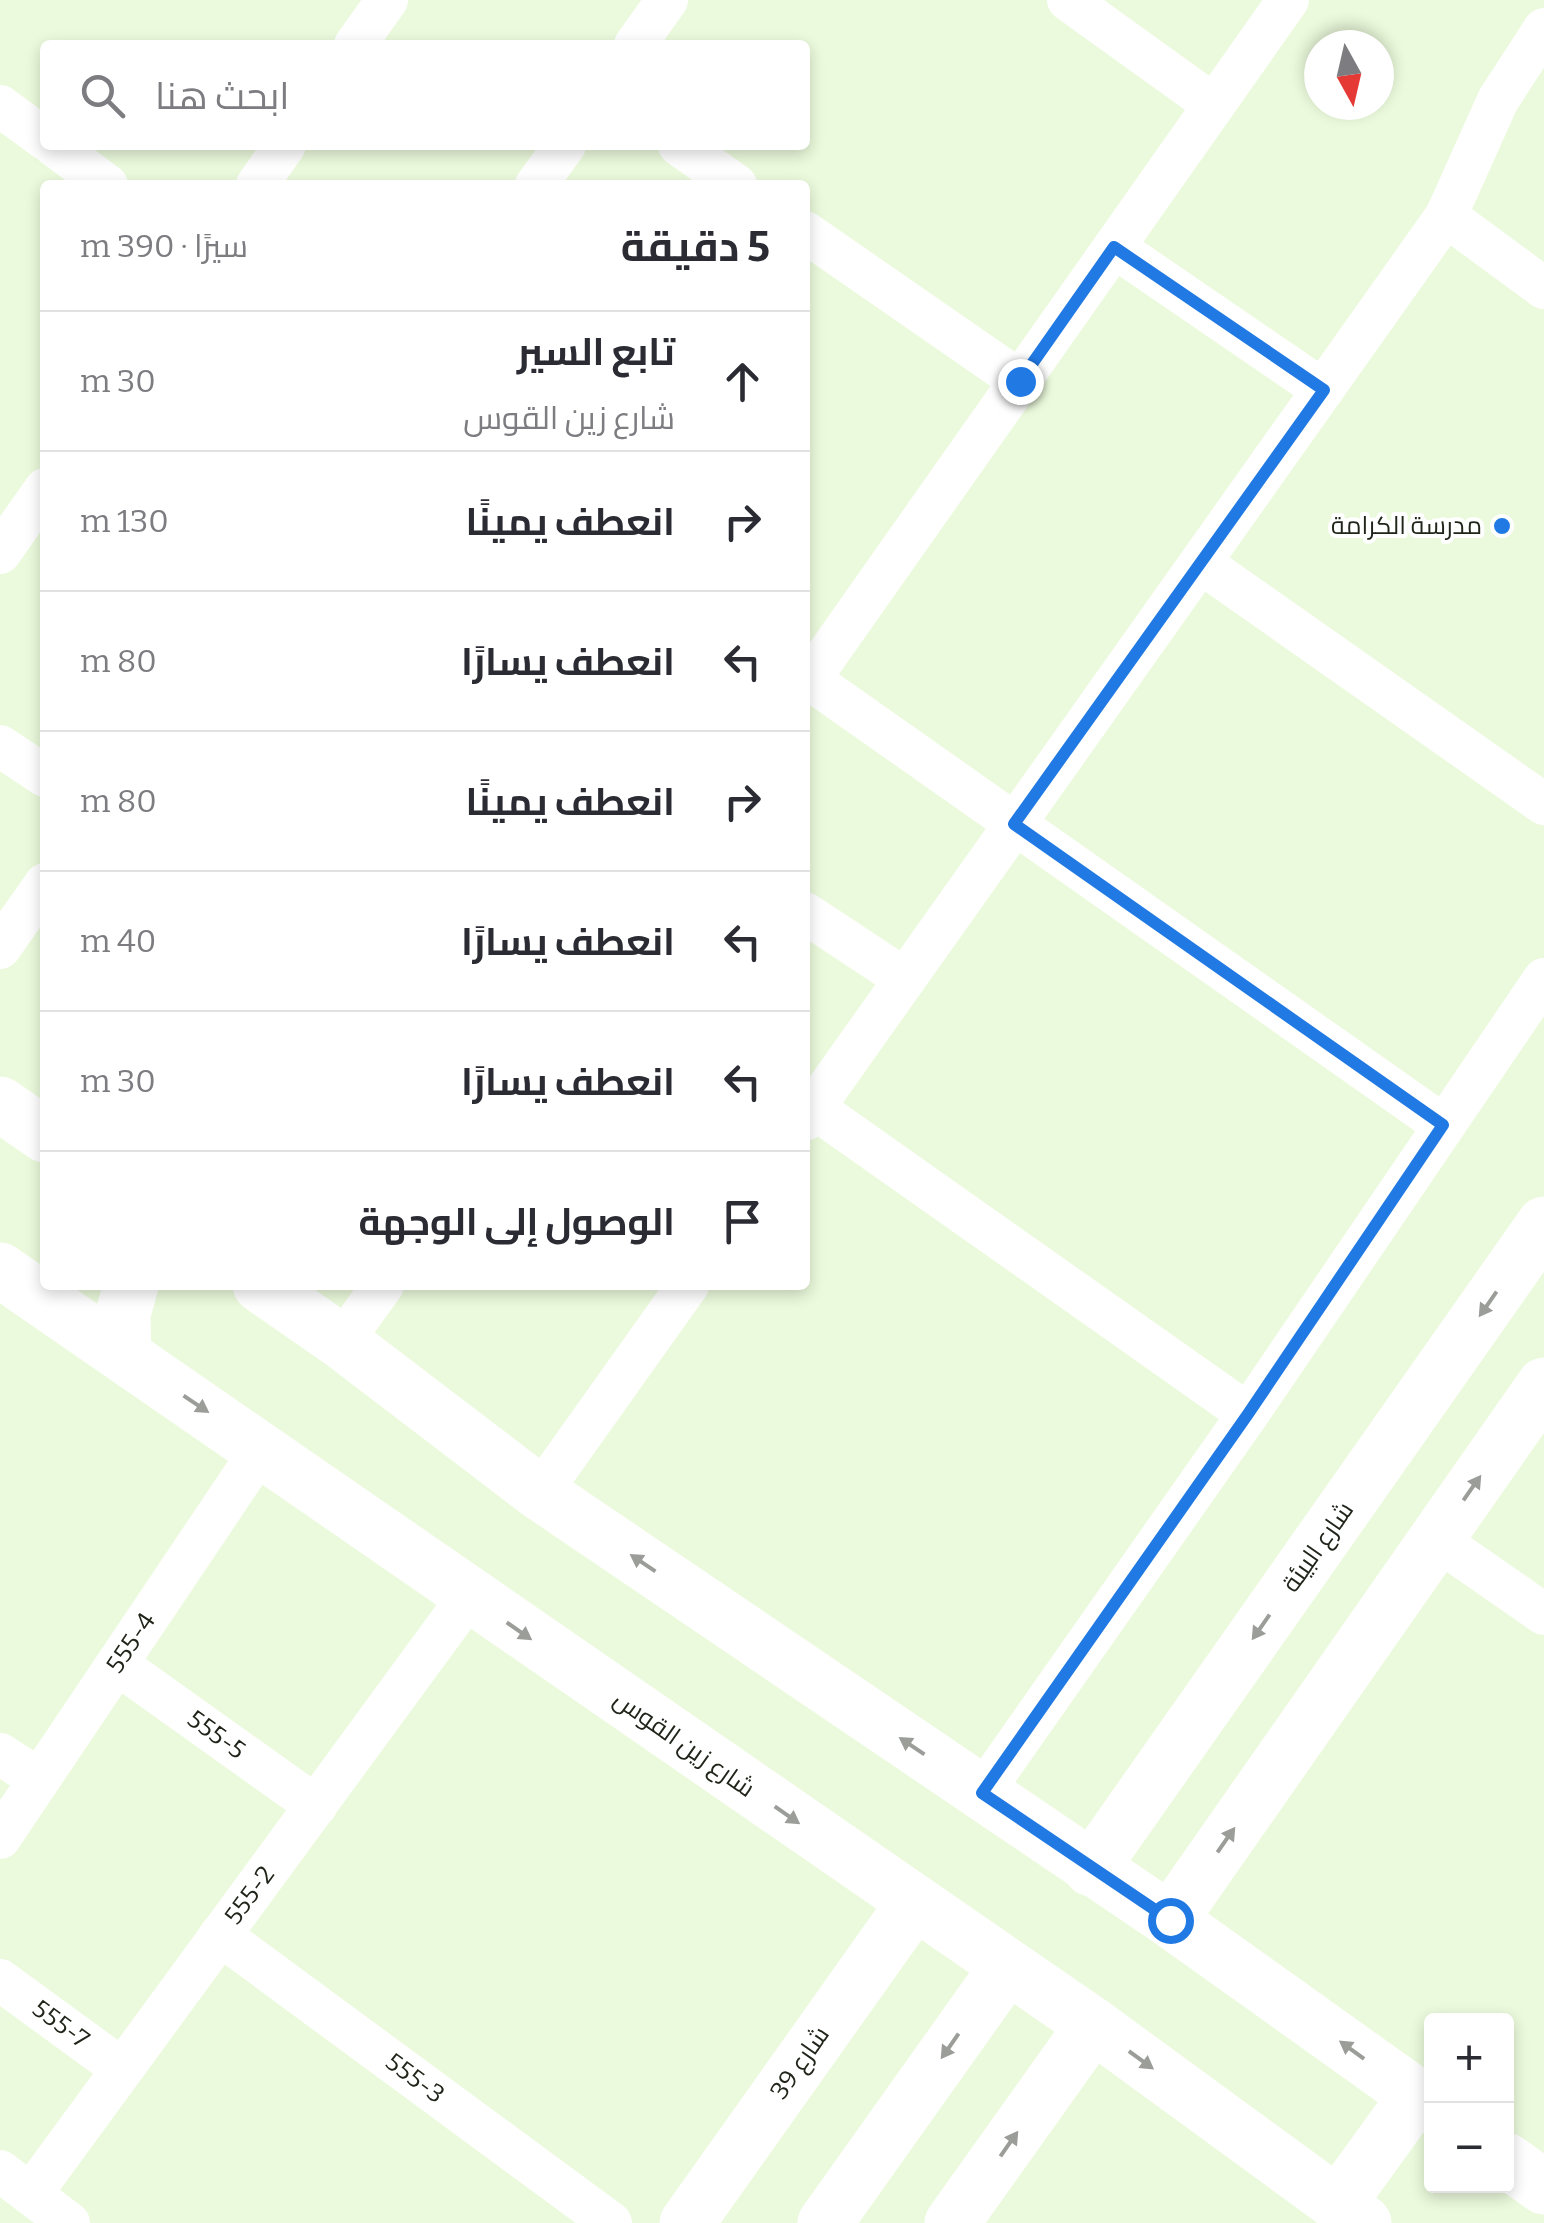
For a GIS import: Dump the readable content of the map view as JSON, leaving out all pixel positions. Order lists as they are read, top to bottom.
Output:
{
  "streets": {
    "main road": ["شارع البيئة", "شارع زين القوس", "شارع 39"],
    "street": [
      "555-4",
      "555-5",
      "555-2",
      "555-7",
      "555-3"
    ]
  },
  "crossings": [
    ["555-4", "555-5"],
    ["555-4", "شارع زين القوس"],
    ["555-5", "555-2"],
    ["شارع زين القوس", "555-2"],
    ["شارع زين القوس", "شارع 39"],
    ["555-2", "555-7"],
    ["555-2", "555-3"]
  ],
  "places": ["مدرسة الكرامة"],
  "north": "bottom",
  "page": {
    "search": "ابحث هنا",
    "heading": ["5 دقيقة", "سيرًا · 390 m"],
    "list": [
      ["تابع السير", "شارع زين القوس", "30 m"],
      ["انعطف يمينًا", "130 m"],
      ["انعطف يسارًا", "80 m"],
      ["انعطف يمينًا", "80 m"],
      ["انعطف يسارًا", "40 m"],
      ["انعطف يسارًا", "30 m"],
      "الوصول إلى الوجهة"
    ],
    "map_buttons": ["+", "−"]
  }
}
